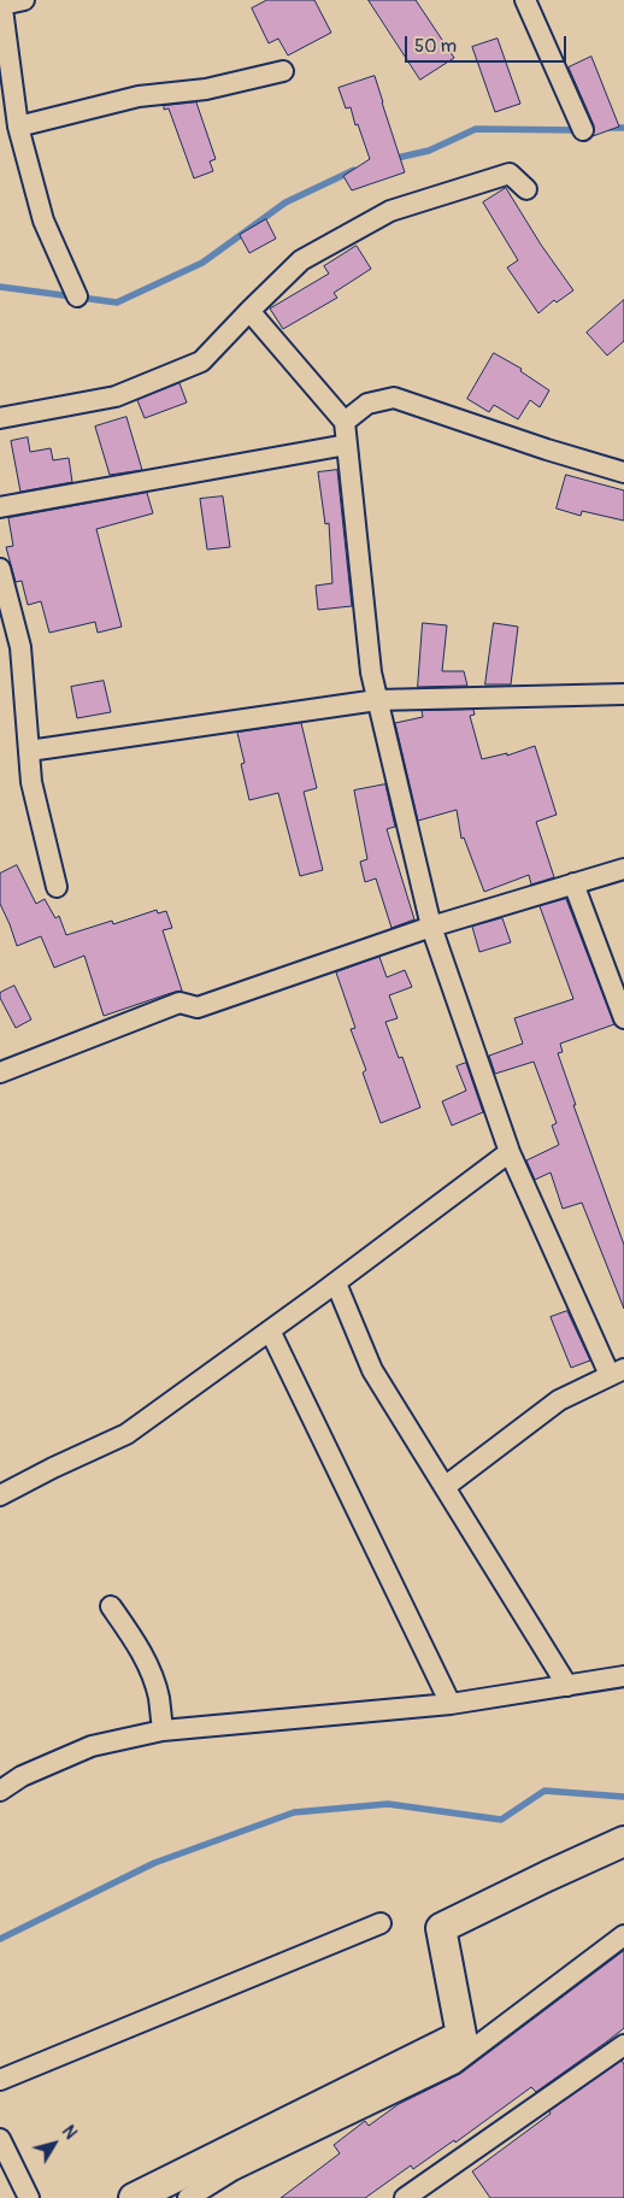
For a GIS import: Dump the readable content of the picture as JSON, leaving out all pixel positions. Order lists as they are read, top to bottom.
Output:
{
  "scale_bar": "50 m",
  "north": "top right"
}
